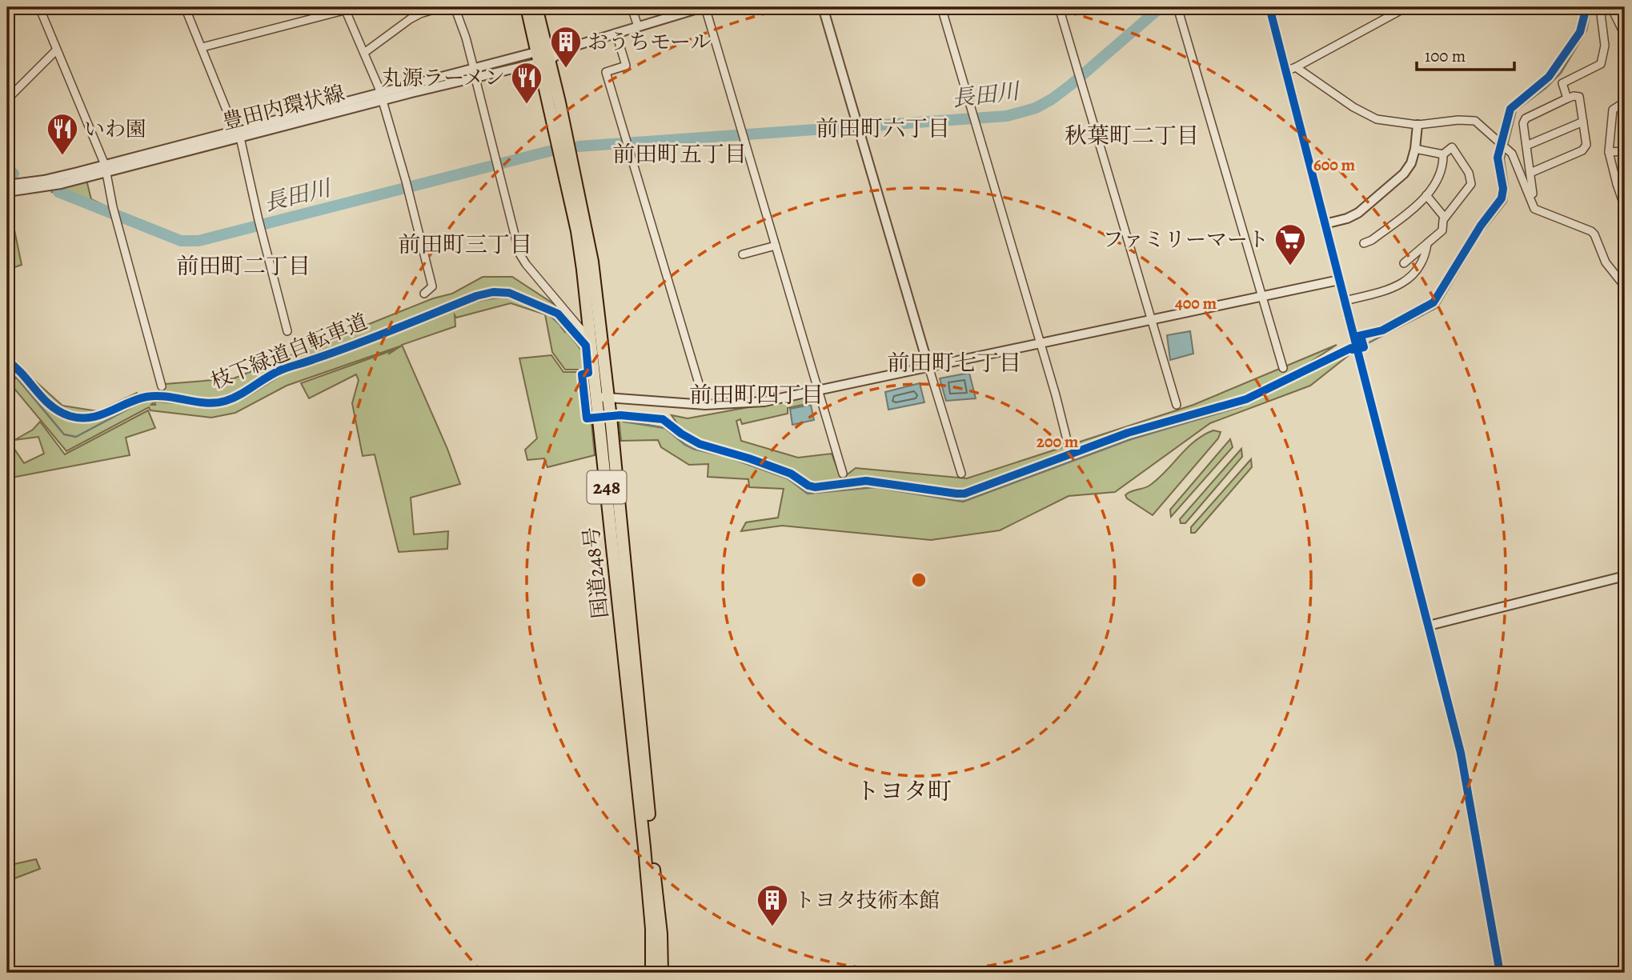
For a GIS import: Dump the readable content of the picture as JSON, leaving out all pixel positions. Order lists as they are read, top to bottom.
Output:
{
  "streets": {
    "highway": ["248", "国道248号"],
    "street": ["豊田内環状線"],
    "cycle path": ["枝下緑道自転車道"]
  },
  "crossings": [
    ["豊田内環状線", "国道248号"]
  ],
  "districts": [
    "前田町六丁目",
    "秋葉町二丁目",
    "前田町五丁目",
    "前田町三丁目",
    "前田町二丁目",
    "前田町七丁目",
    "前田町四丁目",
    "トヨタ町"
  ],
  "water": ["長田川"],
  "places": {
    "building": ["おうちモール", "トヨタ技術本館"],
    "restaurant": ["丸源ラーメン", "いわ園"],
    "supermarket": ["ファミリーマート"]
  },
  "scale_bar": "100 m",
  "rings": ["600 m", "400 m", "200 m"]
}
